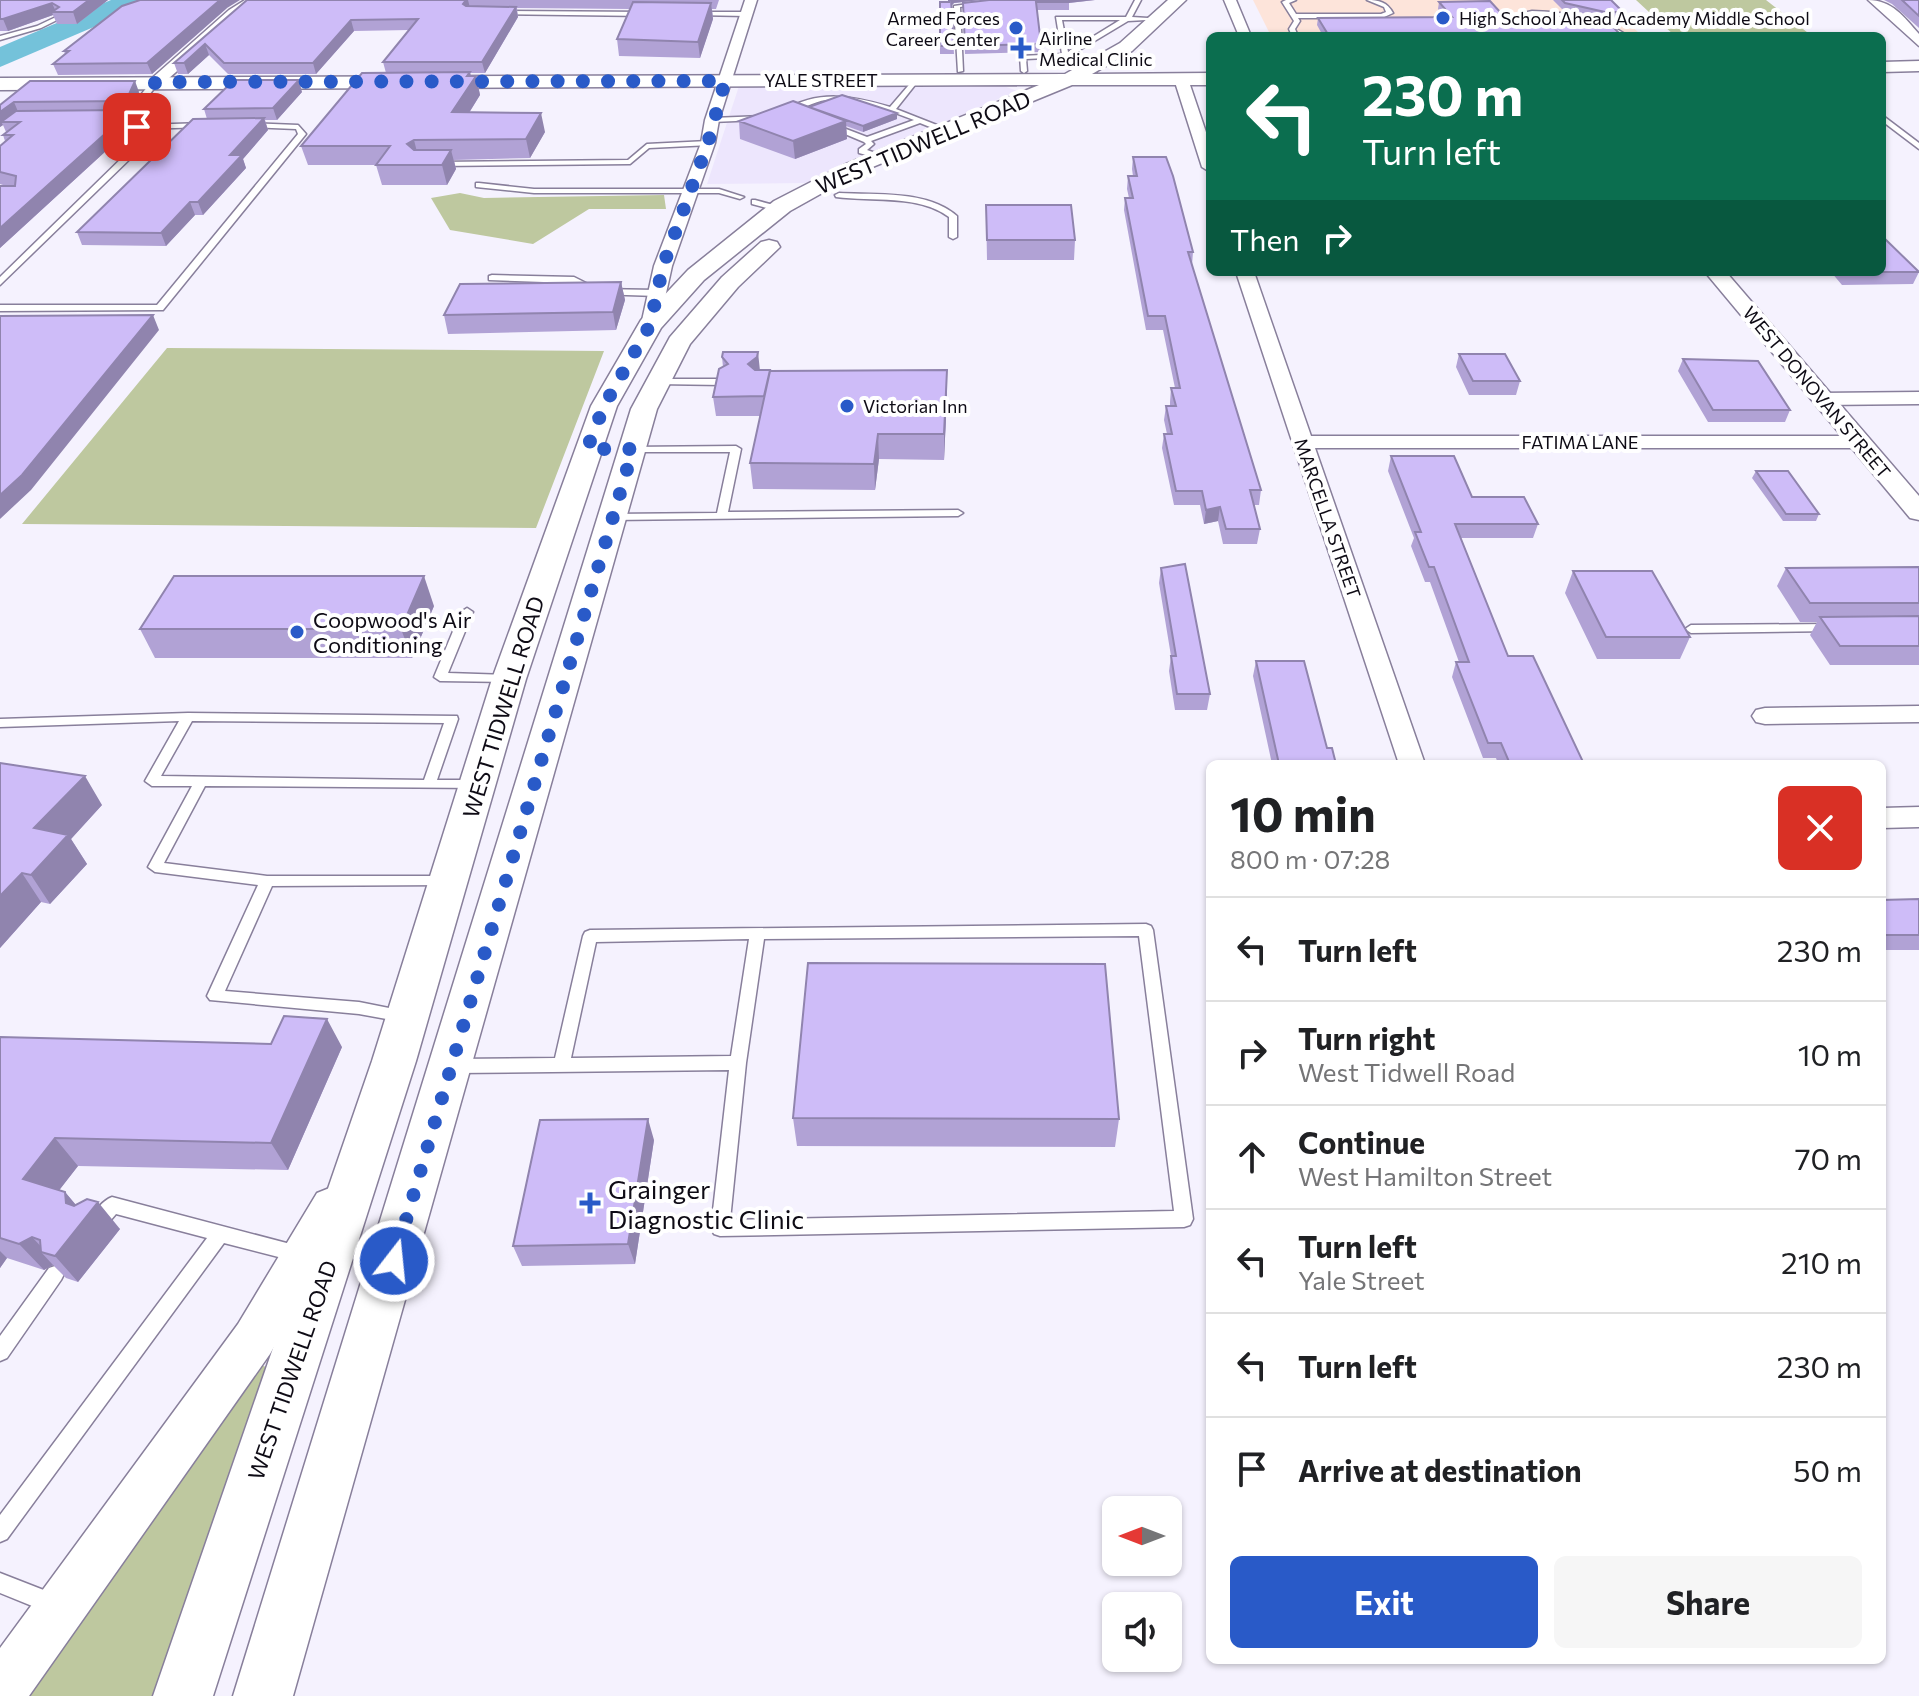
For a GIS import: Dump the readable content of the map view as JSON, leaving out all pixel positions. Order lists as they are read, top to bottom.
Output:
{
  "streets": {
    "main road": ["YALE STREET", "WEST TIDWELL ROAD"],
    "street": ["WEST DONOVAN STREET", "FATIMA LANE", "MARCELLA STREET"]
  },
  "crossings": [
    ["YALE STREET", "WEST TIDWELL ROAD"],
    ["WEST DONOVAN STREET", "FATIMA LANE"],
    ["FATIMA LANE", "MARCELLA STREET"]
  ],
  "places": {
    "other": [
      "High School Ahead Academy Middle School",
      "Armed Forces Career Center",
      "Victorian Inn",
      "Coopwood's Air Conditioning"
    ],
    "health": ["Airline Medical Clinic", "Grainger Diagnostic Clinic"]
  },
  "north": "left",
  "page": {
    "turn": ["230 m", "Turn left"],
    "then": "Then",
    "heading": ["10 min", "800 m · 07:28"],
    "list": [
      {
        "name": "Turn left",
        "value": "230 m"
      },
      {
        "name": "Turn right",
        "note": "West Tidwell Road",
        "value": "10 m"
      },
      {
        "name": "Continue",
        "note": "West Hamilton Street",
        "value": "70 m"
      },
      {
        "name": "Turn left",
        "note": "Yale Street",
        "value": "210 m"
      },
      {
        "name": "Turn left",
        "value": "230 m"
      },
      {
        "name": "Arrive at destination",
        "value": "50 m"
      }
    ],
    "buttons": ["Exit", "Share"]
  }
}
